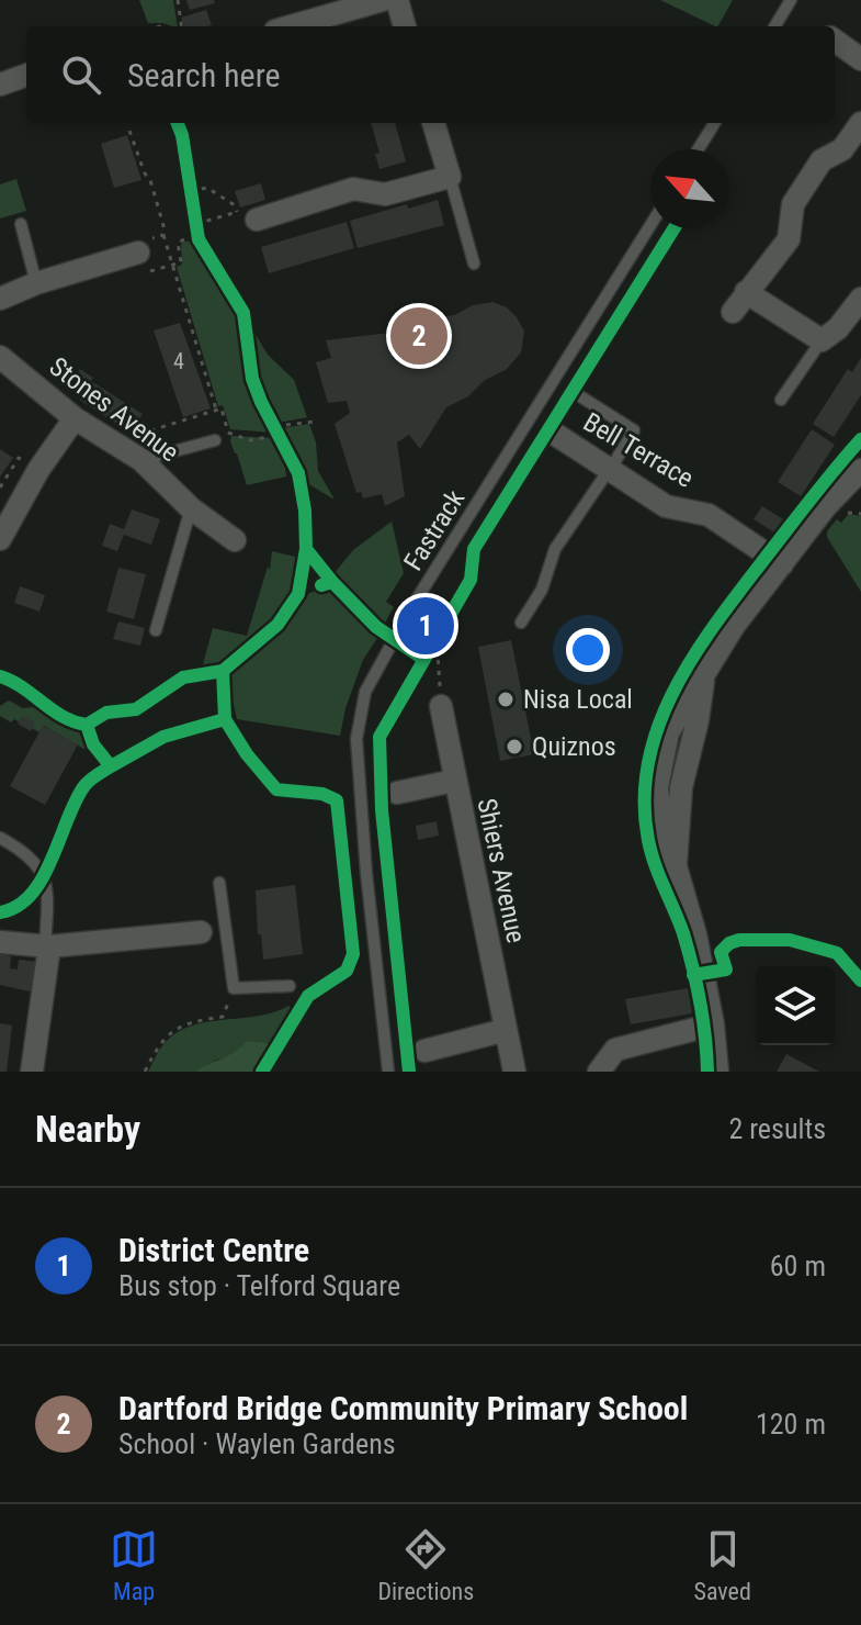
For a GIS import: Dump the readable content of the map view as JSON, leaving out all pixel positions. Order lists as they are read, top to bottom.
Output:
{
  "streets": {
    "street": ["Stones Avenue", "Bell Terrace", "Shiers Avenue"],
    "lane": ["Fastrack"]
  },
  "places": ["Nisa Local", "Quiznos"],
  "house_numbers": ["4"],
  "north": "top left",
  "page": {
    "search": "Search here",
    "pins": ["2", "1"],
    "heading": ["Nearby", "2 results"],
    "list": [
      {
        "mark": "1",
        "name": "District Centre",
        "note": "Bus stop · Telford Square",
        "value": "60 m"
      },
      {
        "mark": "2",
        "name": "Dartford Bridge Community Primary School",
        "note": "School · Waylen Gardens",
        "value": "120 m"
      }
    ],
    "nav": ["Map", "Directions", "Saved"]
  }
}
